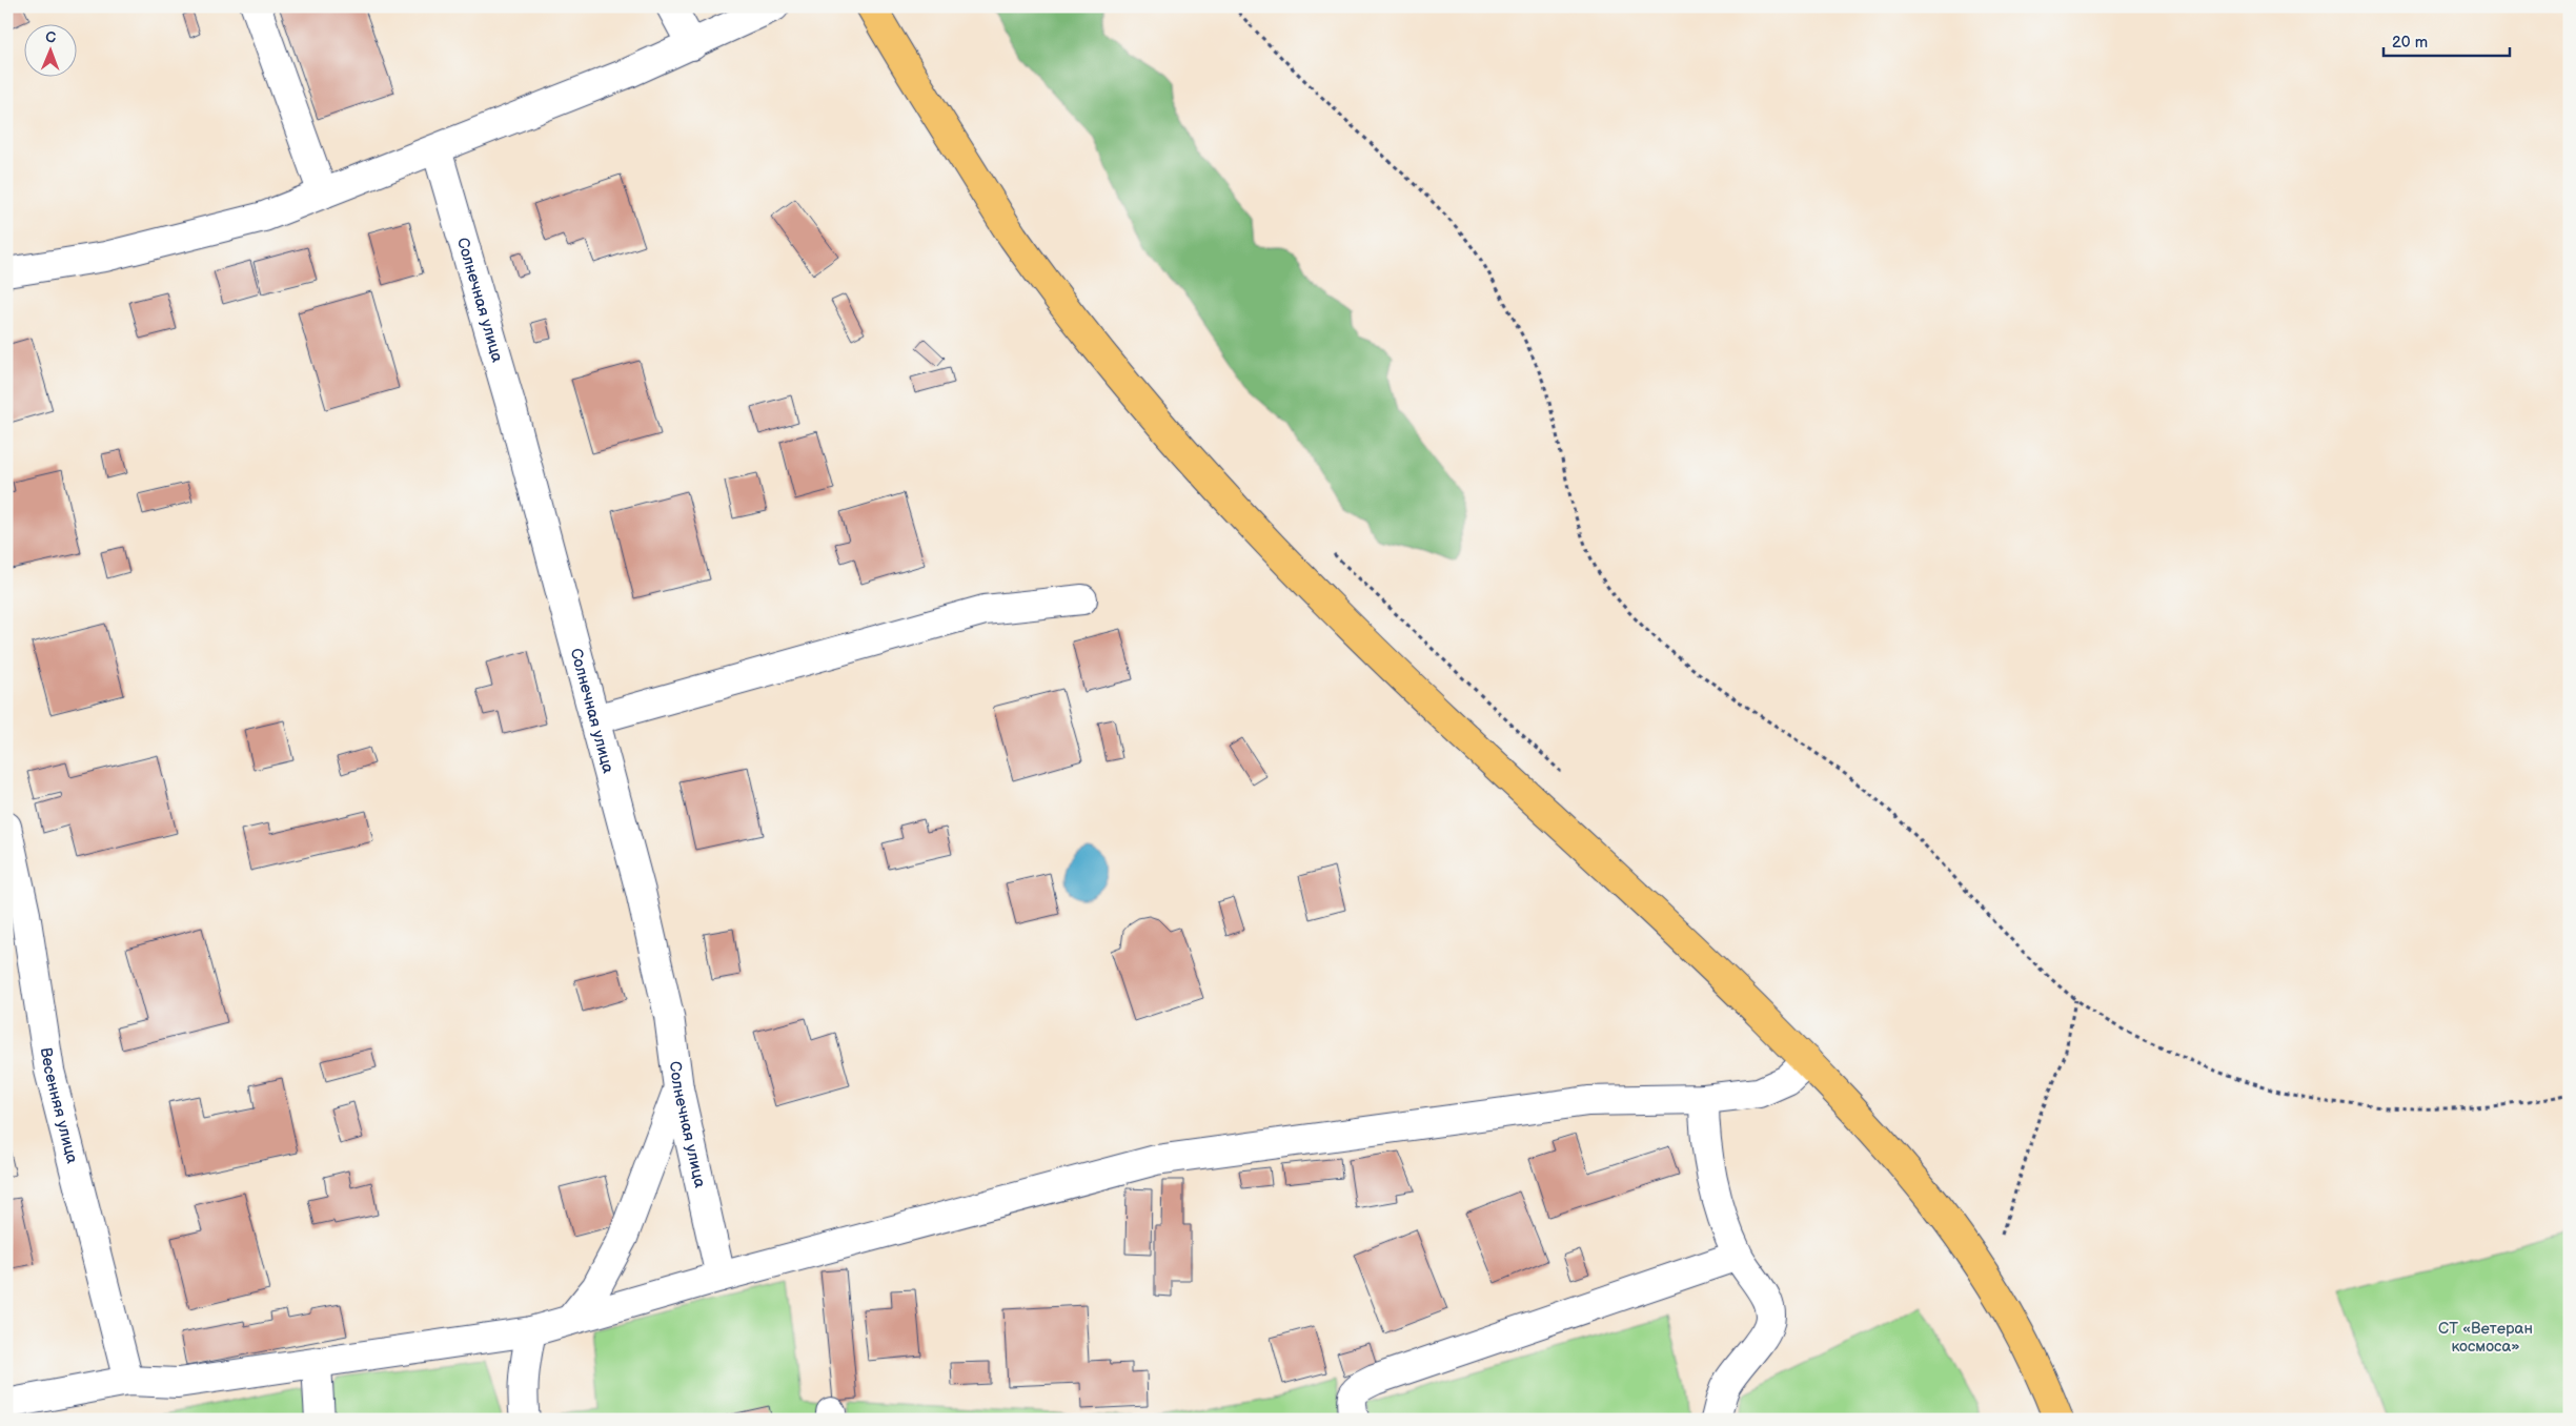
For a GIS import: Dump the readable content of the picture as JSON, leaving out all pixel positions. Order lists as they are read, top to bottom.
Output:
{
  "streets": {
    "street": ["Солнечная улица", "Весенняя улица"]
  },
  "parks": ["СТ «Ветеран космоса»"],
  "scale_bar": "20 m",
  "north": "top"
}
